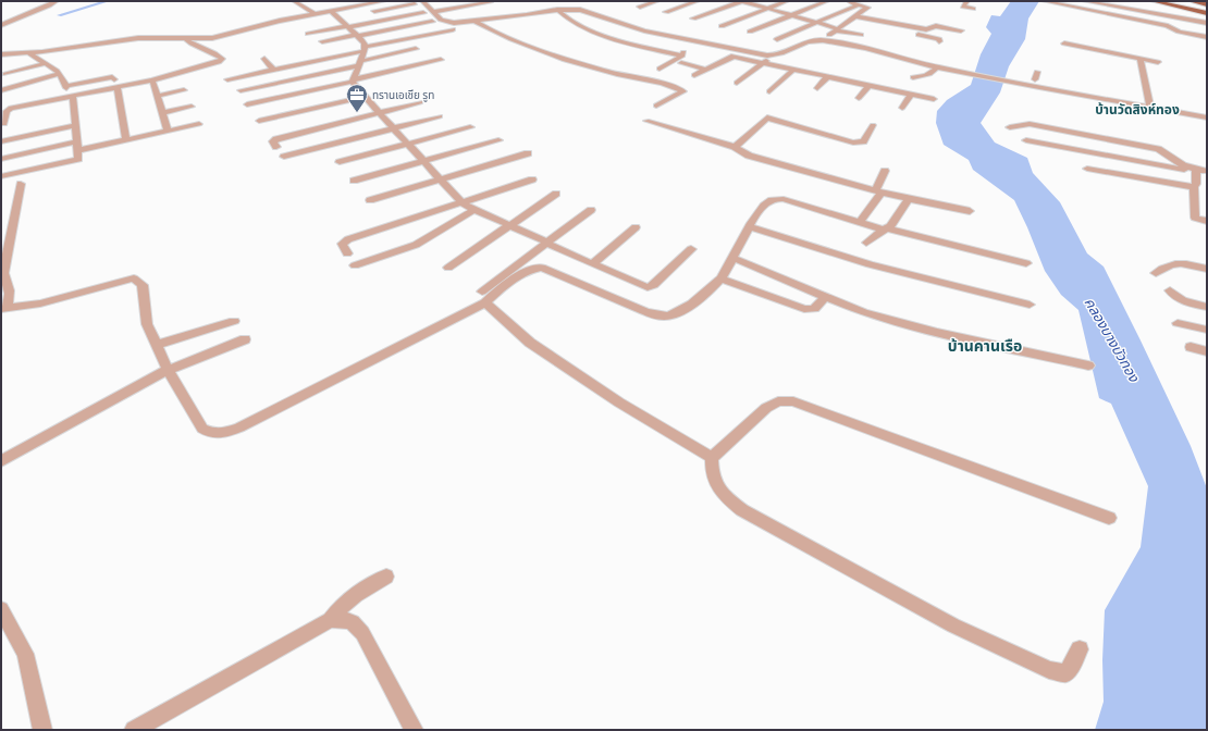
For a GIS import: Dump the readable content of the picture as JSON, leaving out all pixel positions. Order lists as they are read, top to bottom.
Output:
{
  "districts": ["บ้านวัดสิงห์ทอง", "บ้านคานเรือ"],
  "water": ["คลองบางบัวทอง"],
  "places": {
    "office": ["ทรานเอเชีย รูท"]
  }
}
